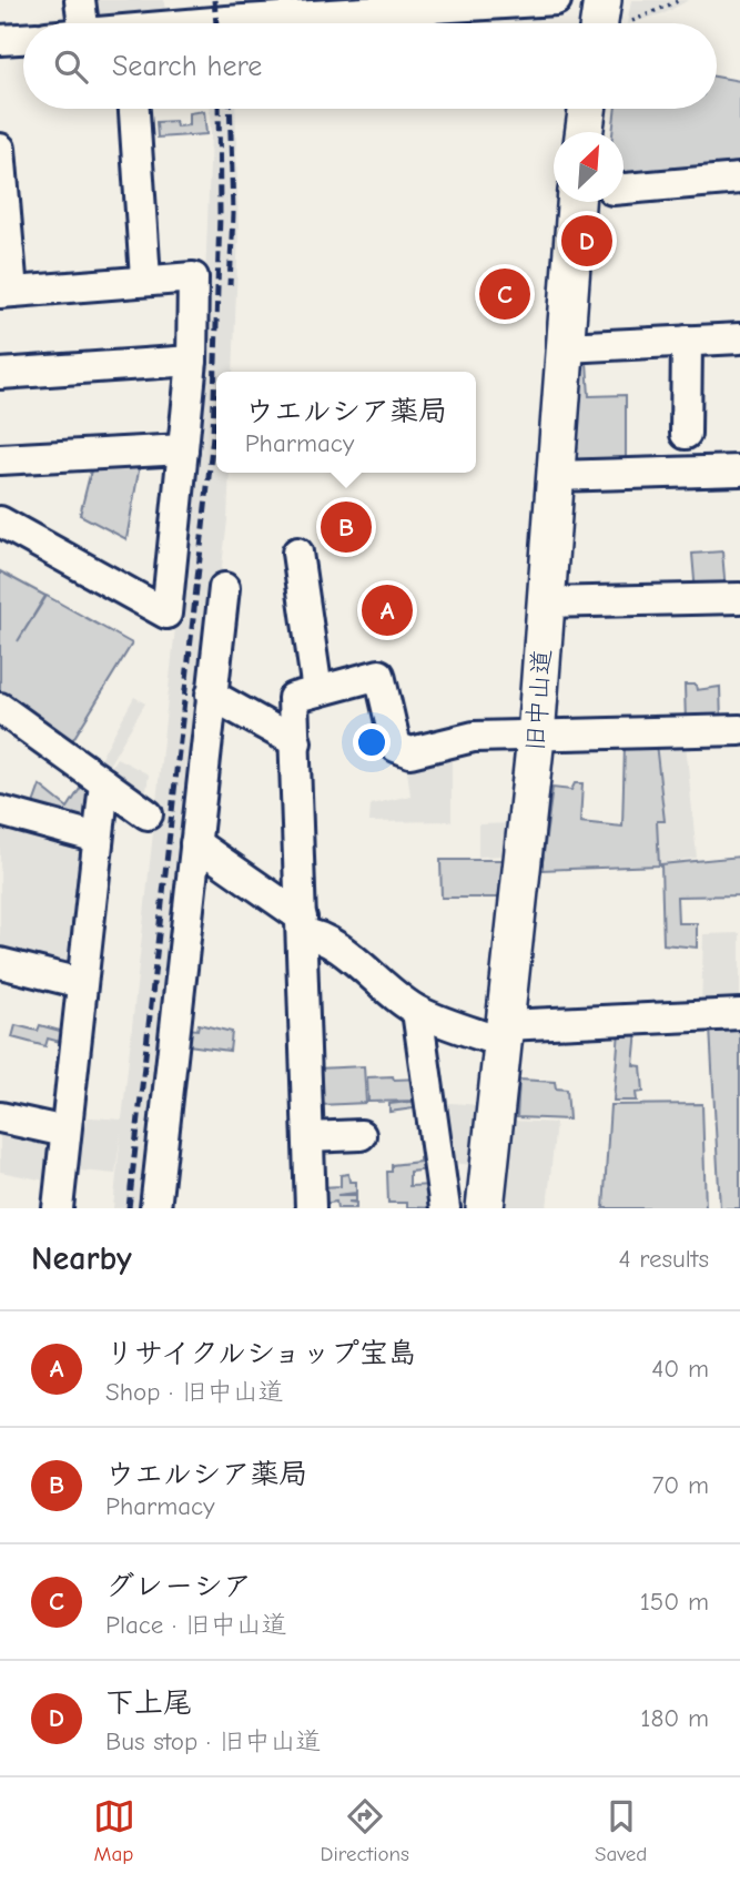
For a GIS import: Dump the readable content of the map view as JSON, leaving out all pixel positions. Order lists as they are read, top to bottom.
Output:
{
  "streets": {
    "main road": ["旧中山道"]
  },
  "north": "top right",
  "page": {
    "search": "Search here",
    "pins": [
      "D",
      "C",
      "B",
      "A"
    ],
    "popup": ["ウエルシア薬局", "Pharmacy"],
    "heading": ["Nearby", "4 results"],
    "list": [
      {
        "mark": "A",
        "name": "リサイクルショップ宝島",
        "note": "Shop · 旧中山道",
        "value": "40 m"
      },
      {
        "mark": "B",
        "name": "ウエルシア薬局",
        "note": "Pharmacy",
        "value": "70 m"
      },
      {
        "mark": "C",
        "name": "グレーシア",
        "note": "Place · 旧中山道",
        "value": "150 m"
      },
      {
        "mark": "D",
        "name": "下上尾",
        "note": "Bus stop · 旧中山道",
        "value": "180 m"
      }
    ],
    "nav": ["Map", "Directions", "Saved"]
  }
}
